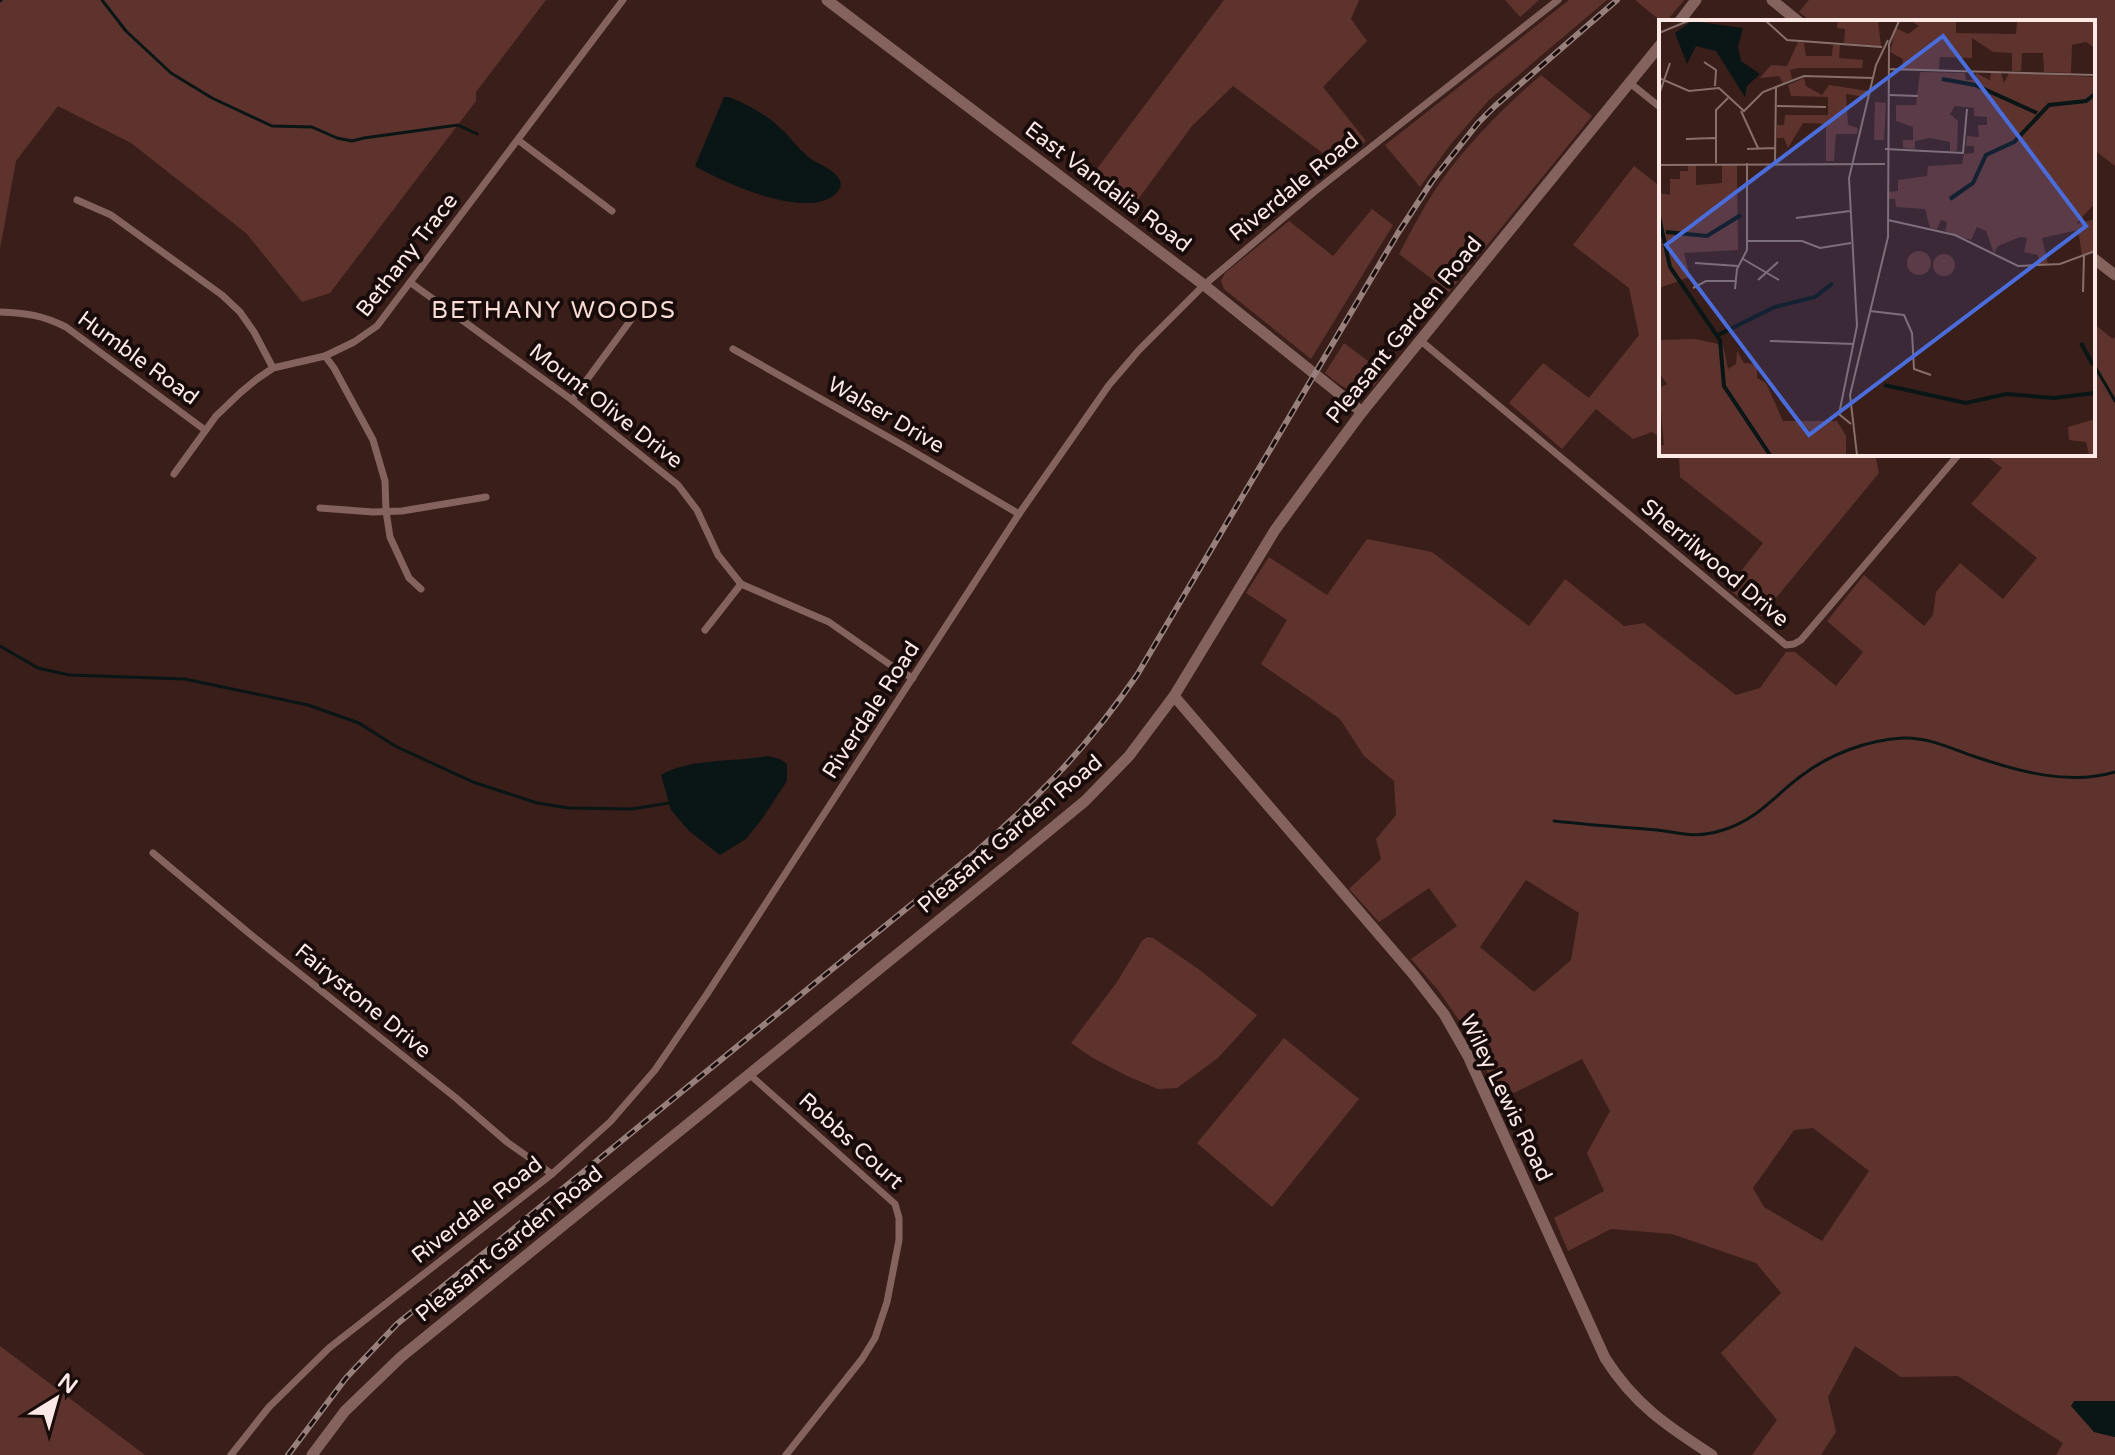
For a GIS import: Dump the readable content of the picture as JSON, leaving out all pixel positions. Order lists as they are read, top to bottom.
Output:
{
  "streets": {
    "main road": ["East Vandalia Road", "Pleasant Garden Road", "Wiley Lewis Road"],
    "street": [
      "Riverdale Road",
      "Bethany Trace",
      "Humble Road",
      "Mount Olive Drive",
      "Walser Drive",
      "Sherrilwood Drive",
      "Fairystone Drive",
      "Robbs Court"
    ]
  },
  "crossings": [
    ["East Vandalia Road", "Riverdale Road"],
    ["East Vandalia Road", "Pleasant Garden Road"],
    ["Riverdale Road", "Mount Olive Drive"],
    ["Riverdale Road", "Walser Drive"],
    ["Riverdale Road", "Fairystone Drive"],
    ["Bethany Trace", "Humble Road"],
    ["Bethany Trace", "Mount Olive Drive"],
    ["Pleasant Garden Road", "Sherrilwood Drive"],
    ["Pleasant Garden Road", "Wiley Lewis Road"],
    ["Pleasant Garden Road", "Robbs Court"]
  ],
  "districts": ["BETHANY WOODS"],
  "north": "top right"
}
